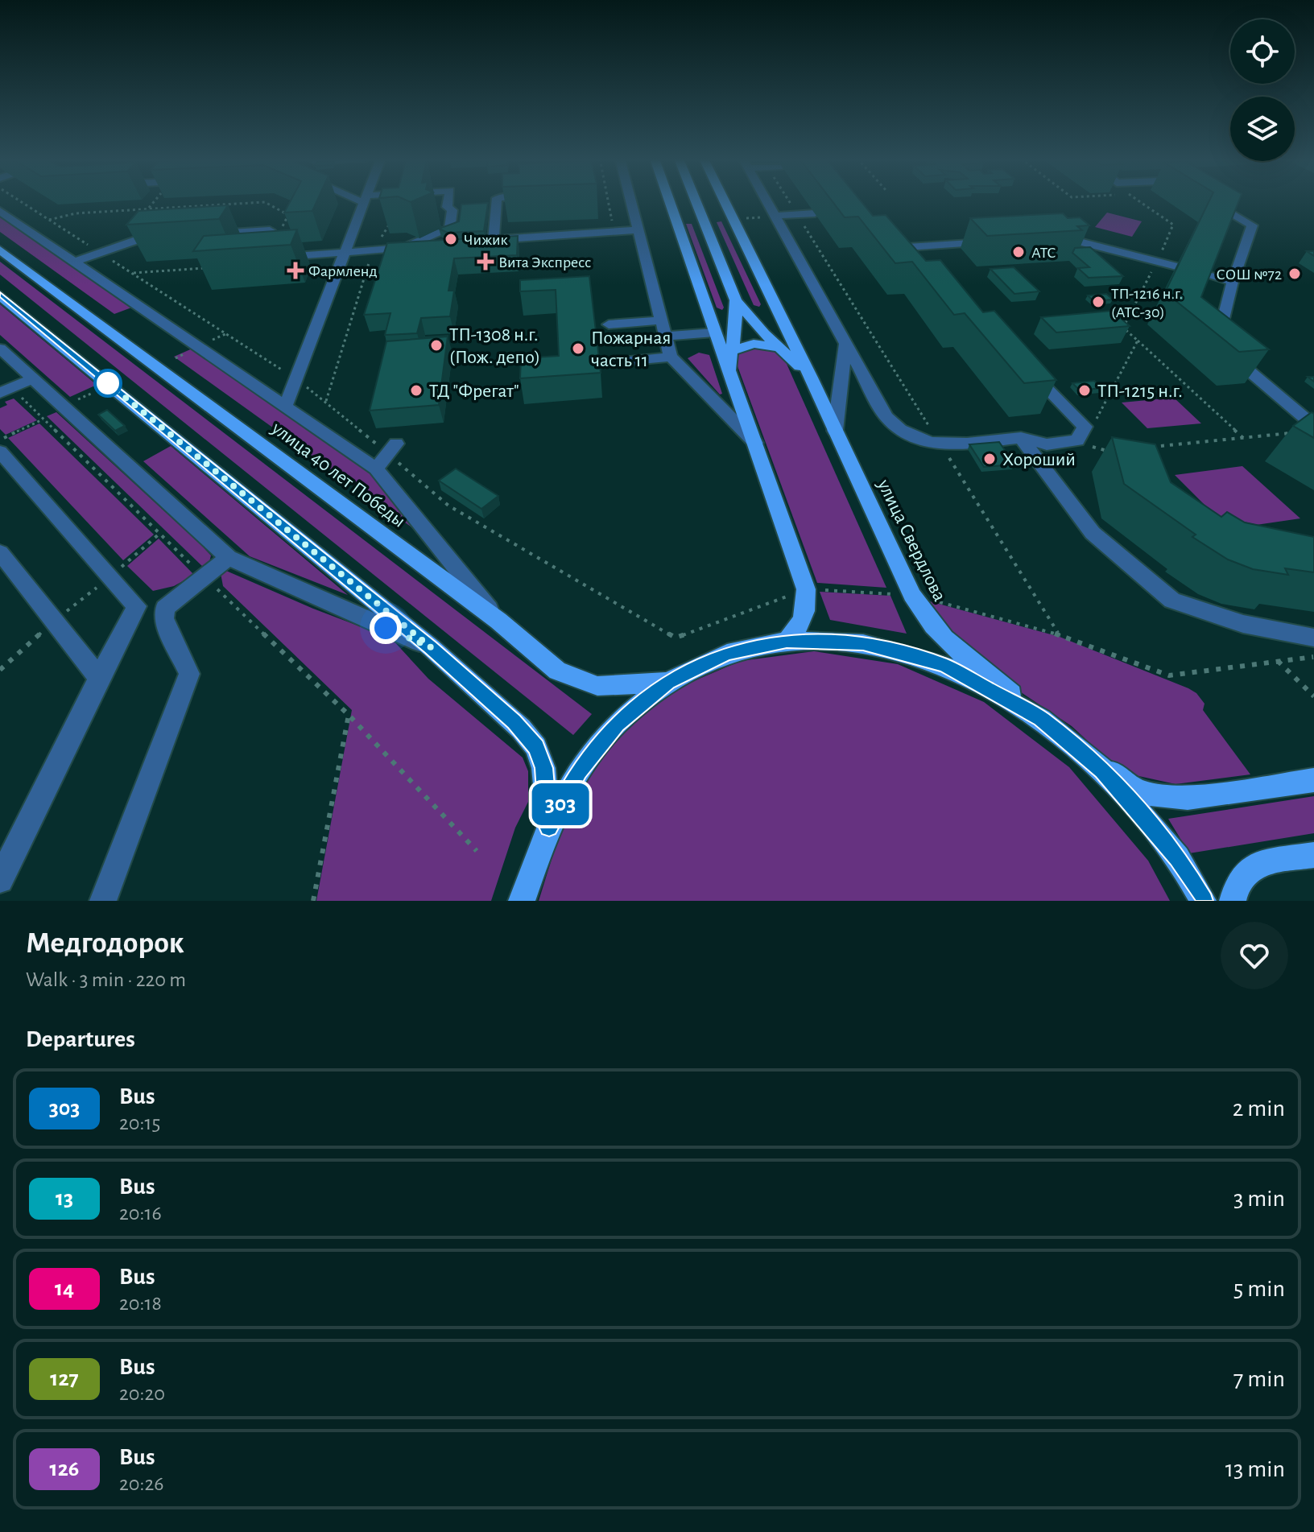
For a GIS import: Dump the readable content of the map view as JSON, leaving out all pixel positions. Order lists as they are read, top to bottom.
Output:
{
  "streets": {
    "main road": ["улица 40 лет Победы", "улица Свердлова"]
  },
  "places": {
    "other": [
      "Чижик",
      "АТС",
      "СОШ №72",
      "ТП-1216 н.г. (АТС-30)",
      "ТП-1308 н.г. (Пож. депо)",
      "Пожарная часть 11",
      "ТД \"Фрегат\"",
      "ТП-1215 н.г.",
      "Хороший"
    ],
    "health": ["Вита Экспресс", "Фармленд"]
  },
  "lines": ["bus line 303"],
  "page": {
    "on_map": "303",
    "heading": [
      ["Медгодорок", "Walk · 3 min · 220 m"],
      "Departures"
    ],
    "list": [
      {
        "mark": "303",
        "name": "Bus",
        "note": "20:15",
        "value": "2 min"
      },
      {
        "mark": "13",
        "name": "Bus",
        "note": "20:16",
        "value": "3 min"
      },
      {
        "mark": "14",
        "name": "Bus",
        "note": "20:18",
        "value": "5 min"
      },
      {
        "mark": "127",
        "name": "Bus",
        "note": "20:20",
        "value": "7 min"
      },
      {
        "mark": "126",
        "name": "Bus",
        "note": "20:26",
        "value": "13 min"
      }
    ]
  }
}
